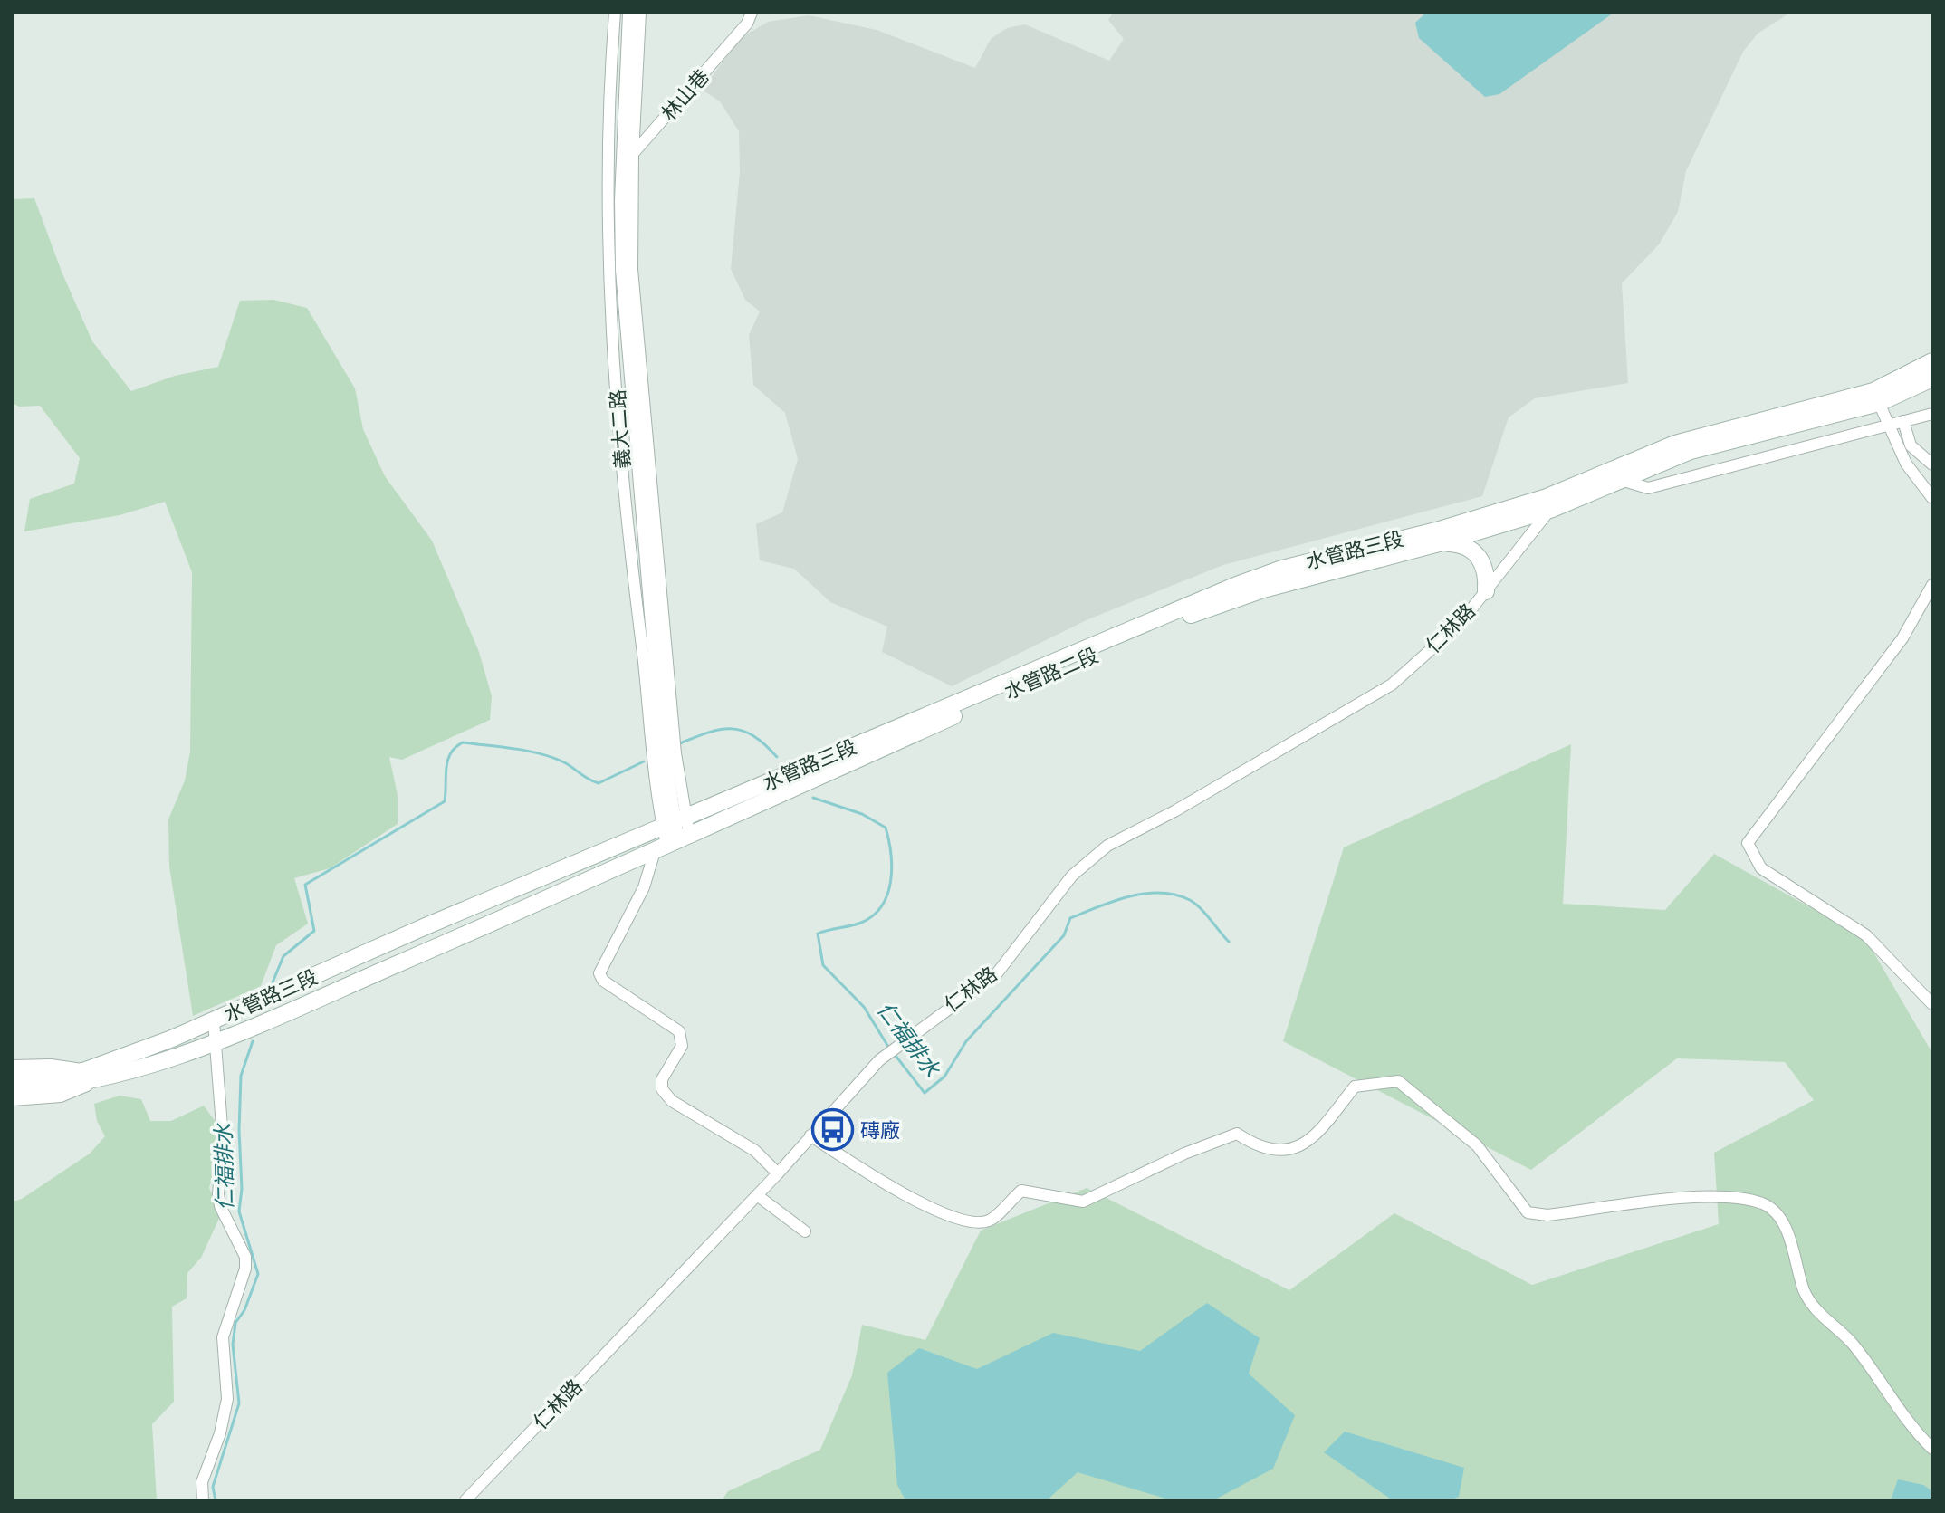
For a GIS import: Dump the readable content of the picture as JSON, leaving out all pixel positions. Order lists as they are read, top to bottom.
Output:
{
  "streets": {
    "main road": ["水管路三段", "仁林路", "水管路二段"],
    "street": ["林山巷", "義大二路"]
  },
  "crossings": [
    ["林山巷", "義大二路"],
    ["義大二路", "水管路三段"],
    ["義大二路", "水管路二段"],
    ["水管路三段", "仁林路"],
    ["水管路三段", "水管路二段"]
  ],
  "water": ["仁福排水"],
  "places": {
    "bus stop": ["磚廠"]
  }
}
